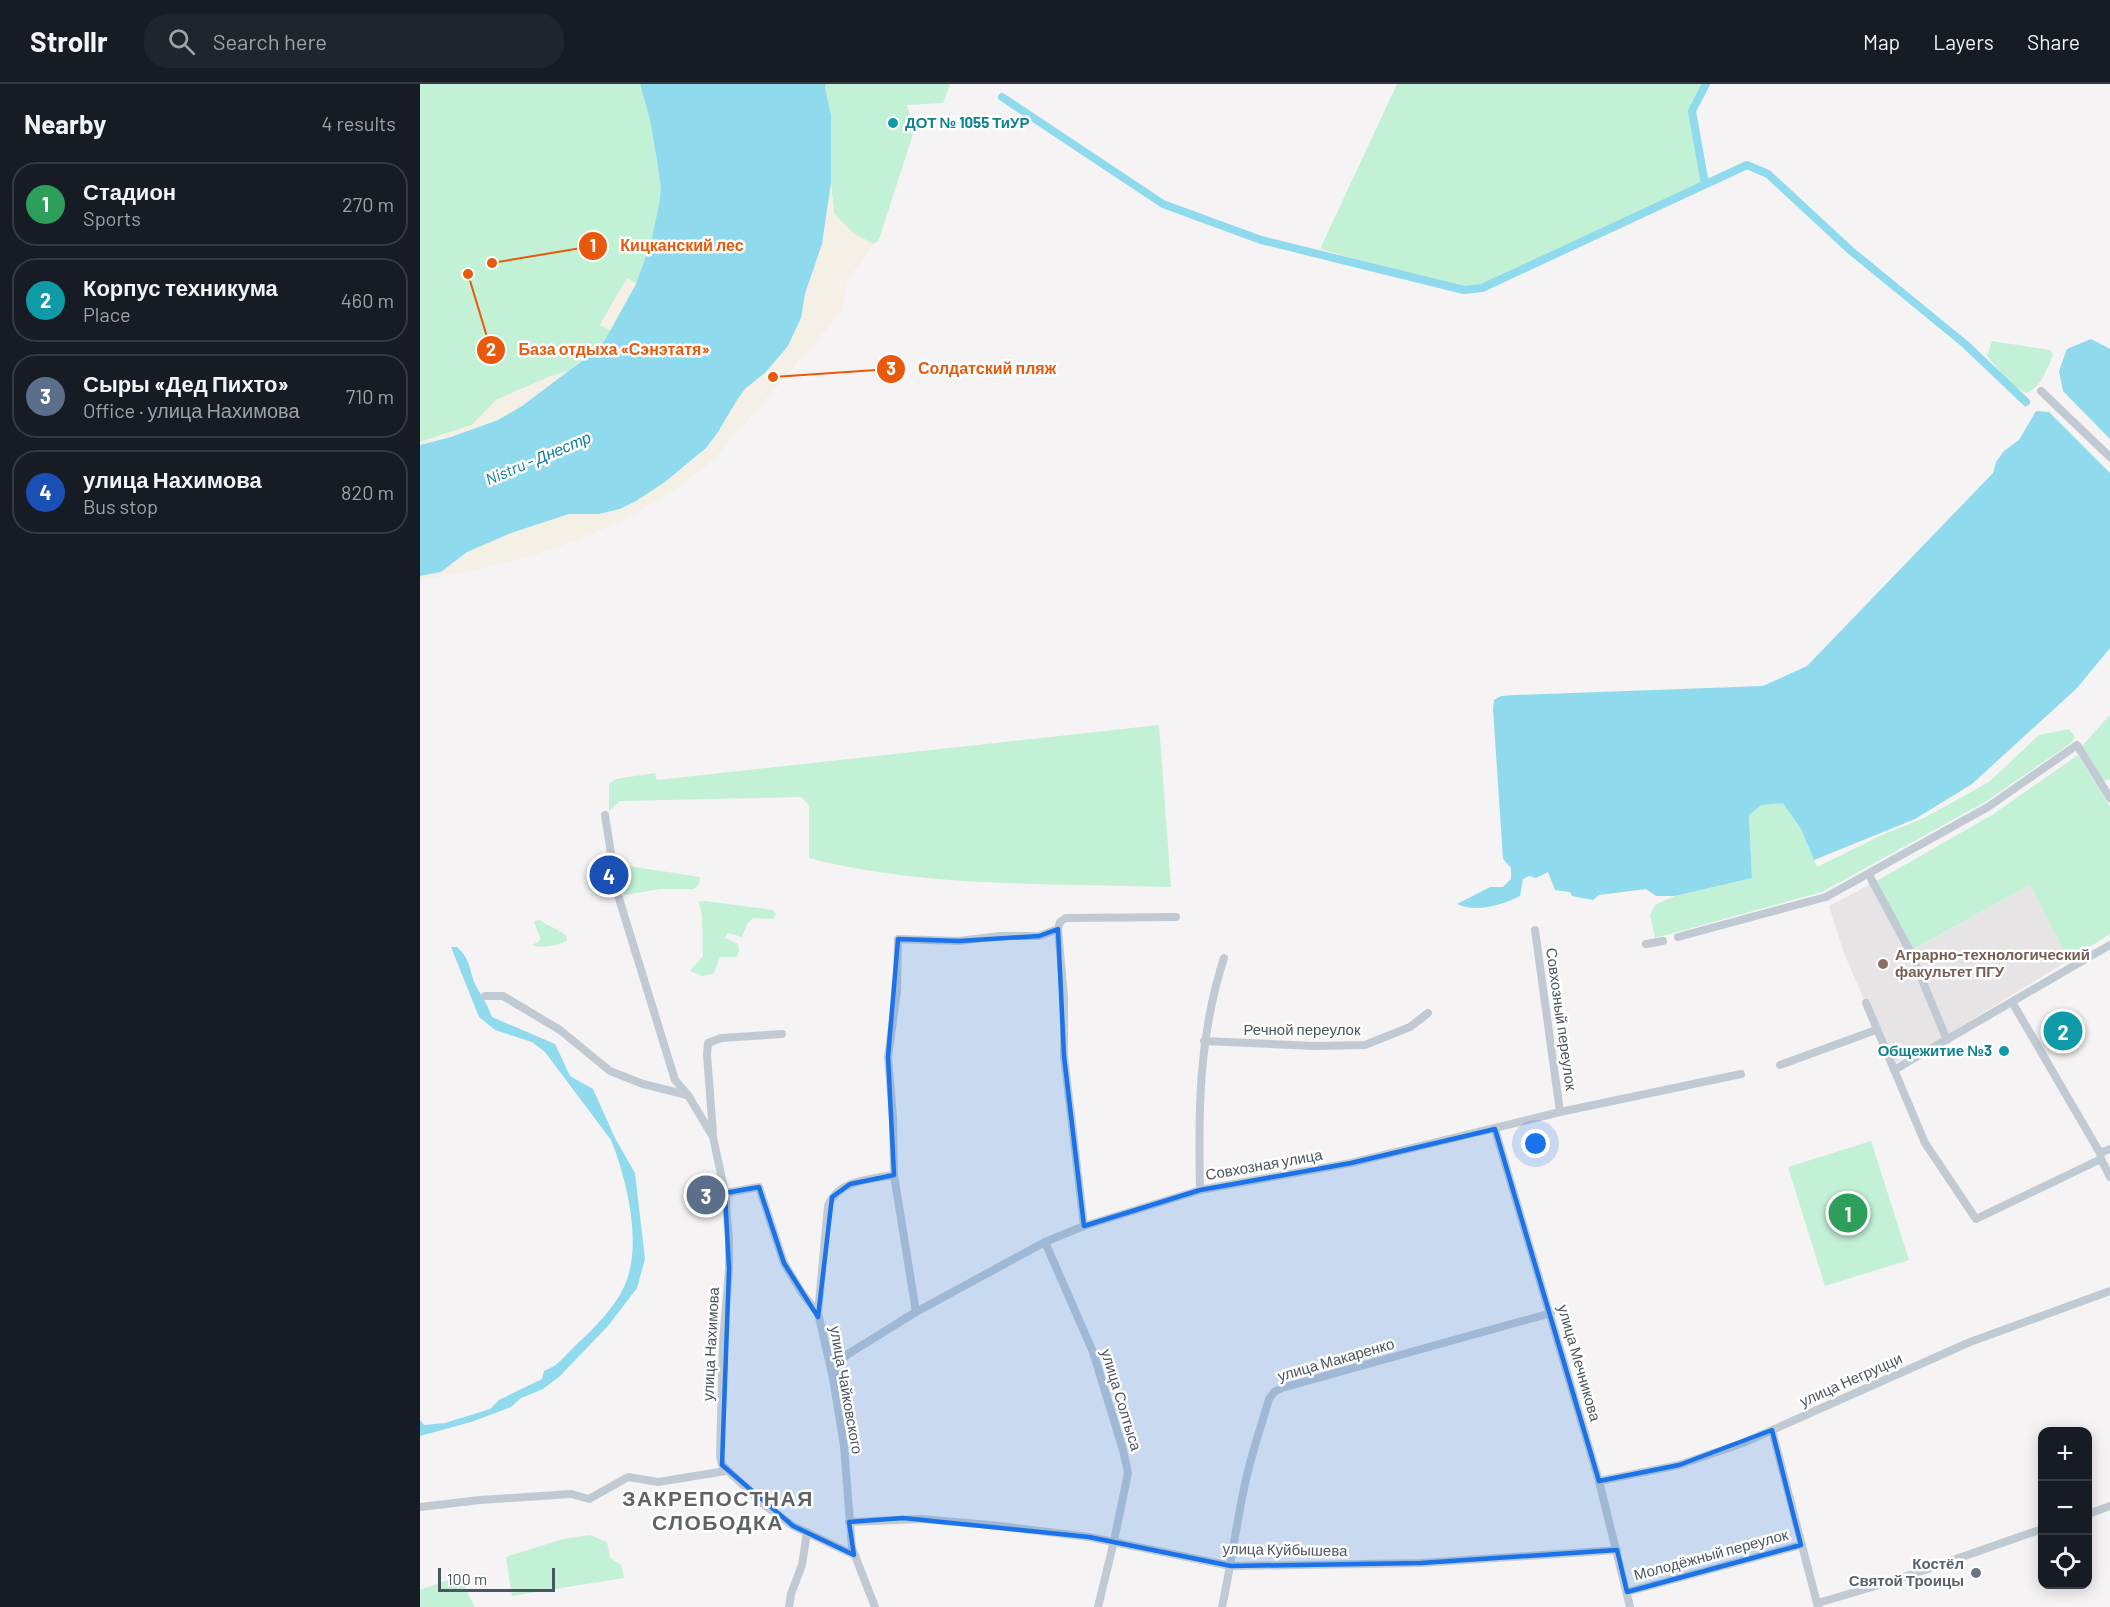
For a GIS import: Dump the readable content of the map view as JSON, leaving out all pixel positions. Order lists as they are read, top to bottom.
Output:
{
  "streets": {
    "street": [
      "Совхозный переулок",
      "Речной переулок",
      "Совхозная улица",
      "улица Нахимова",
      "улица Макаренко",
      "улица Мечникова",
      "улица Негруцци",
      "улица Чайковского",
      "улица Солтыса",
      "улица Куйбышева",
      "Молодёжный переулок"
    ]
  },
  "crossings": [
    ["Совхозный переулок", "Совхозная улица"],
    ["Совхозная улица", "улица Мечникова"],
    ["Совхозная улица", "улица Чайковского"],
    ["Совхозная улица", "улица Солтыса"],
    ["улица Нахимова", "улица Чайковского"],
    ["улица Макаренко", "улица Мечникова"],
    ["улица Макаренко", "улица Куйбышева"],
    ["улица Мечникова", "улица Негруцци"],
    ["улица Мечникова", "улица Куйбышева"],
    ["улица Мечникова", "Молодёжный переулок"],
    ["улица Негруцци", "Молодёжный переулок"],
    ["улица Чайковского", "улица Куйбышева"],
    ["улица Солтыса", "улица Куйбышева"]
  ],
  "districts": ["ЗАКРЕПОСТНАЯ СЛОБОДКА"],
  "water": ["Nistru - Днестр"],
  "places": [
    "ДОТ № 1055 ТиУР",
    "Кицканский лес",
    "База отдыха «Сэнэтатя»",
    "Солдатский пляж",
    "Аграрно-технологический факультет ПГУ",
    "Общежитие №3",
    "Костёл Святой Троицы"
  ],
  "scale_bar": "100 m",
  "page": {
    "header": "Strollr",
    "search": "Search here",
    "nav": ["Map", "Layers", "Share"],
    "heading": ["Nearby", "4 results"],
    "list": [
      {
        "mark": "1",
        "name": "Стадион",
        "note": "Sports",
        "value": "270 m"
      },
      {
        "mark": "2",
        "name": "Корпус техникума",
        "note": "Place",
        "value": "460 m"
      },
      {
        "mark": "3",
        "name": "Сыры «Дед Пихто»",
        "note": "Office · улица Нахимова",
        "value": "710 m"
      },
      {
        "mark": "4",
        "name": "улица Нахимова",
        "note": "Bus stop",
        "value": "820 m"
      }
    ],
    "pins": [
      "4",
      "2",
      "3",
      "1"
    ],
    "map_buttons": ["+", "−"],
    "scale": "100 m"
  }
}
